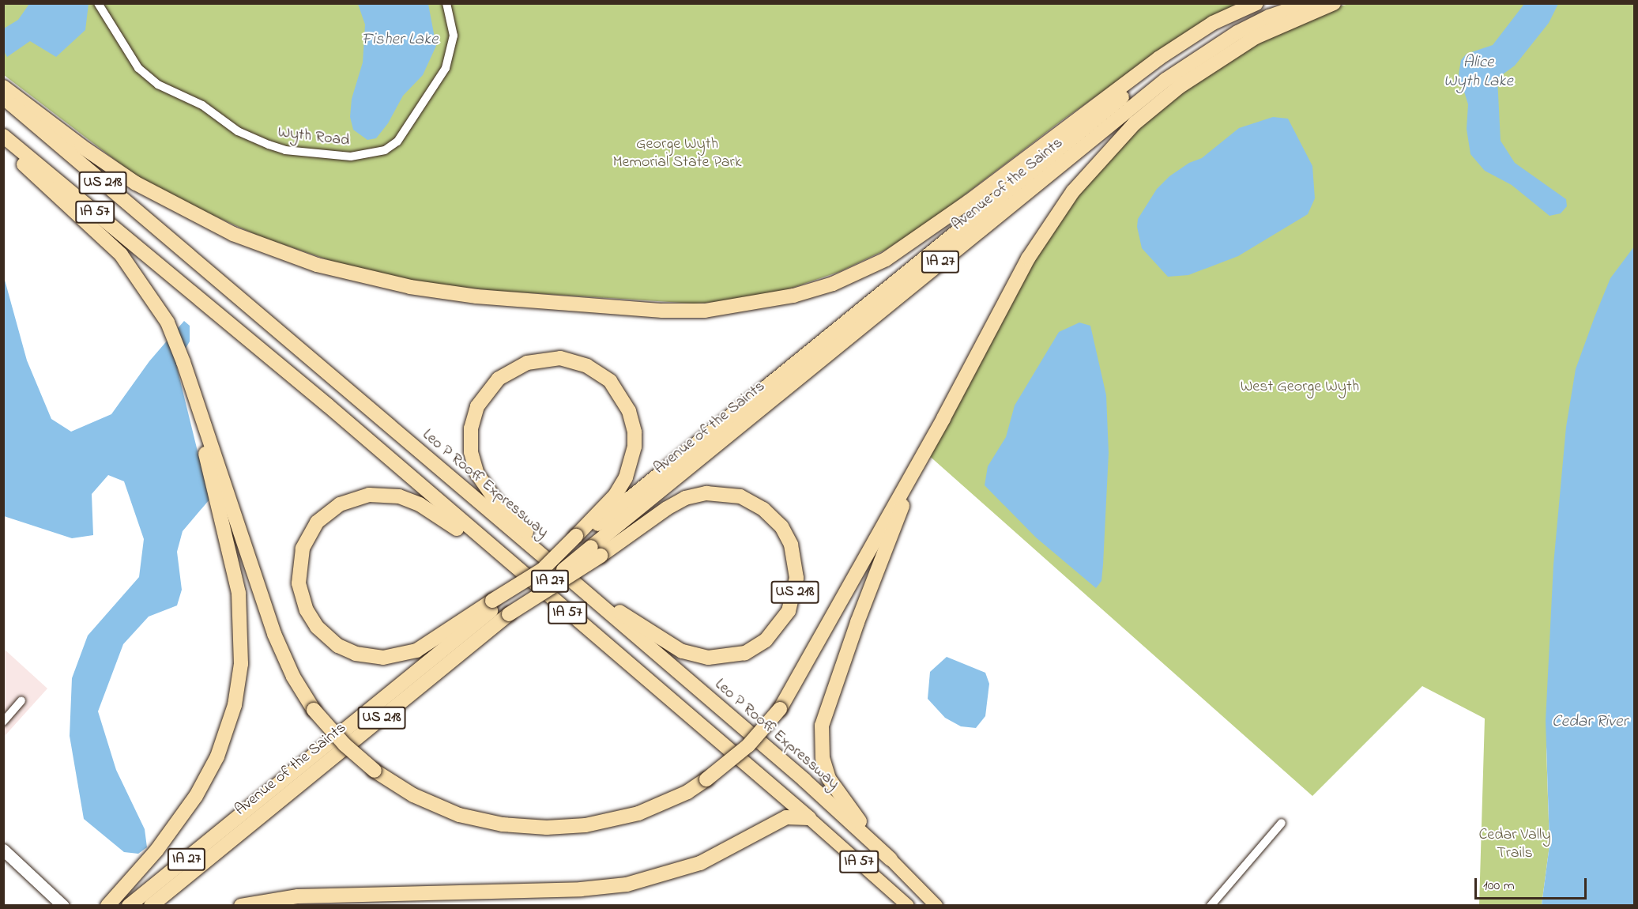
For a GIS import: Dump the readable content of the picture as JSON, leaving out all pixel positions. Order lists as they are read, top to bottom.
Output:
{
  "streets": {
    "highway": [
      "US 218",
      "Avenue of the Saints",
      "IA 57",
      "IA 27",
      "Leo P Rooff Expressway"
    ],
    "street": ["Wyth Road"]
  },
  "crossings": [
    ["US 218", "Avenue of the Saints"],
    ["US 218", "Leo P Rooff Expressway"]
  ],
  "water": ["Fisher Lake", "Alice Wyth Lake", "Cedar River"],
  "parks": ["George Wyth Memorial State Park", "West George Wyth", "Cedar Vally Trails"],
  "scale_bar": "100 m"
}
